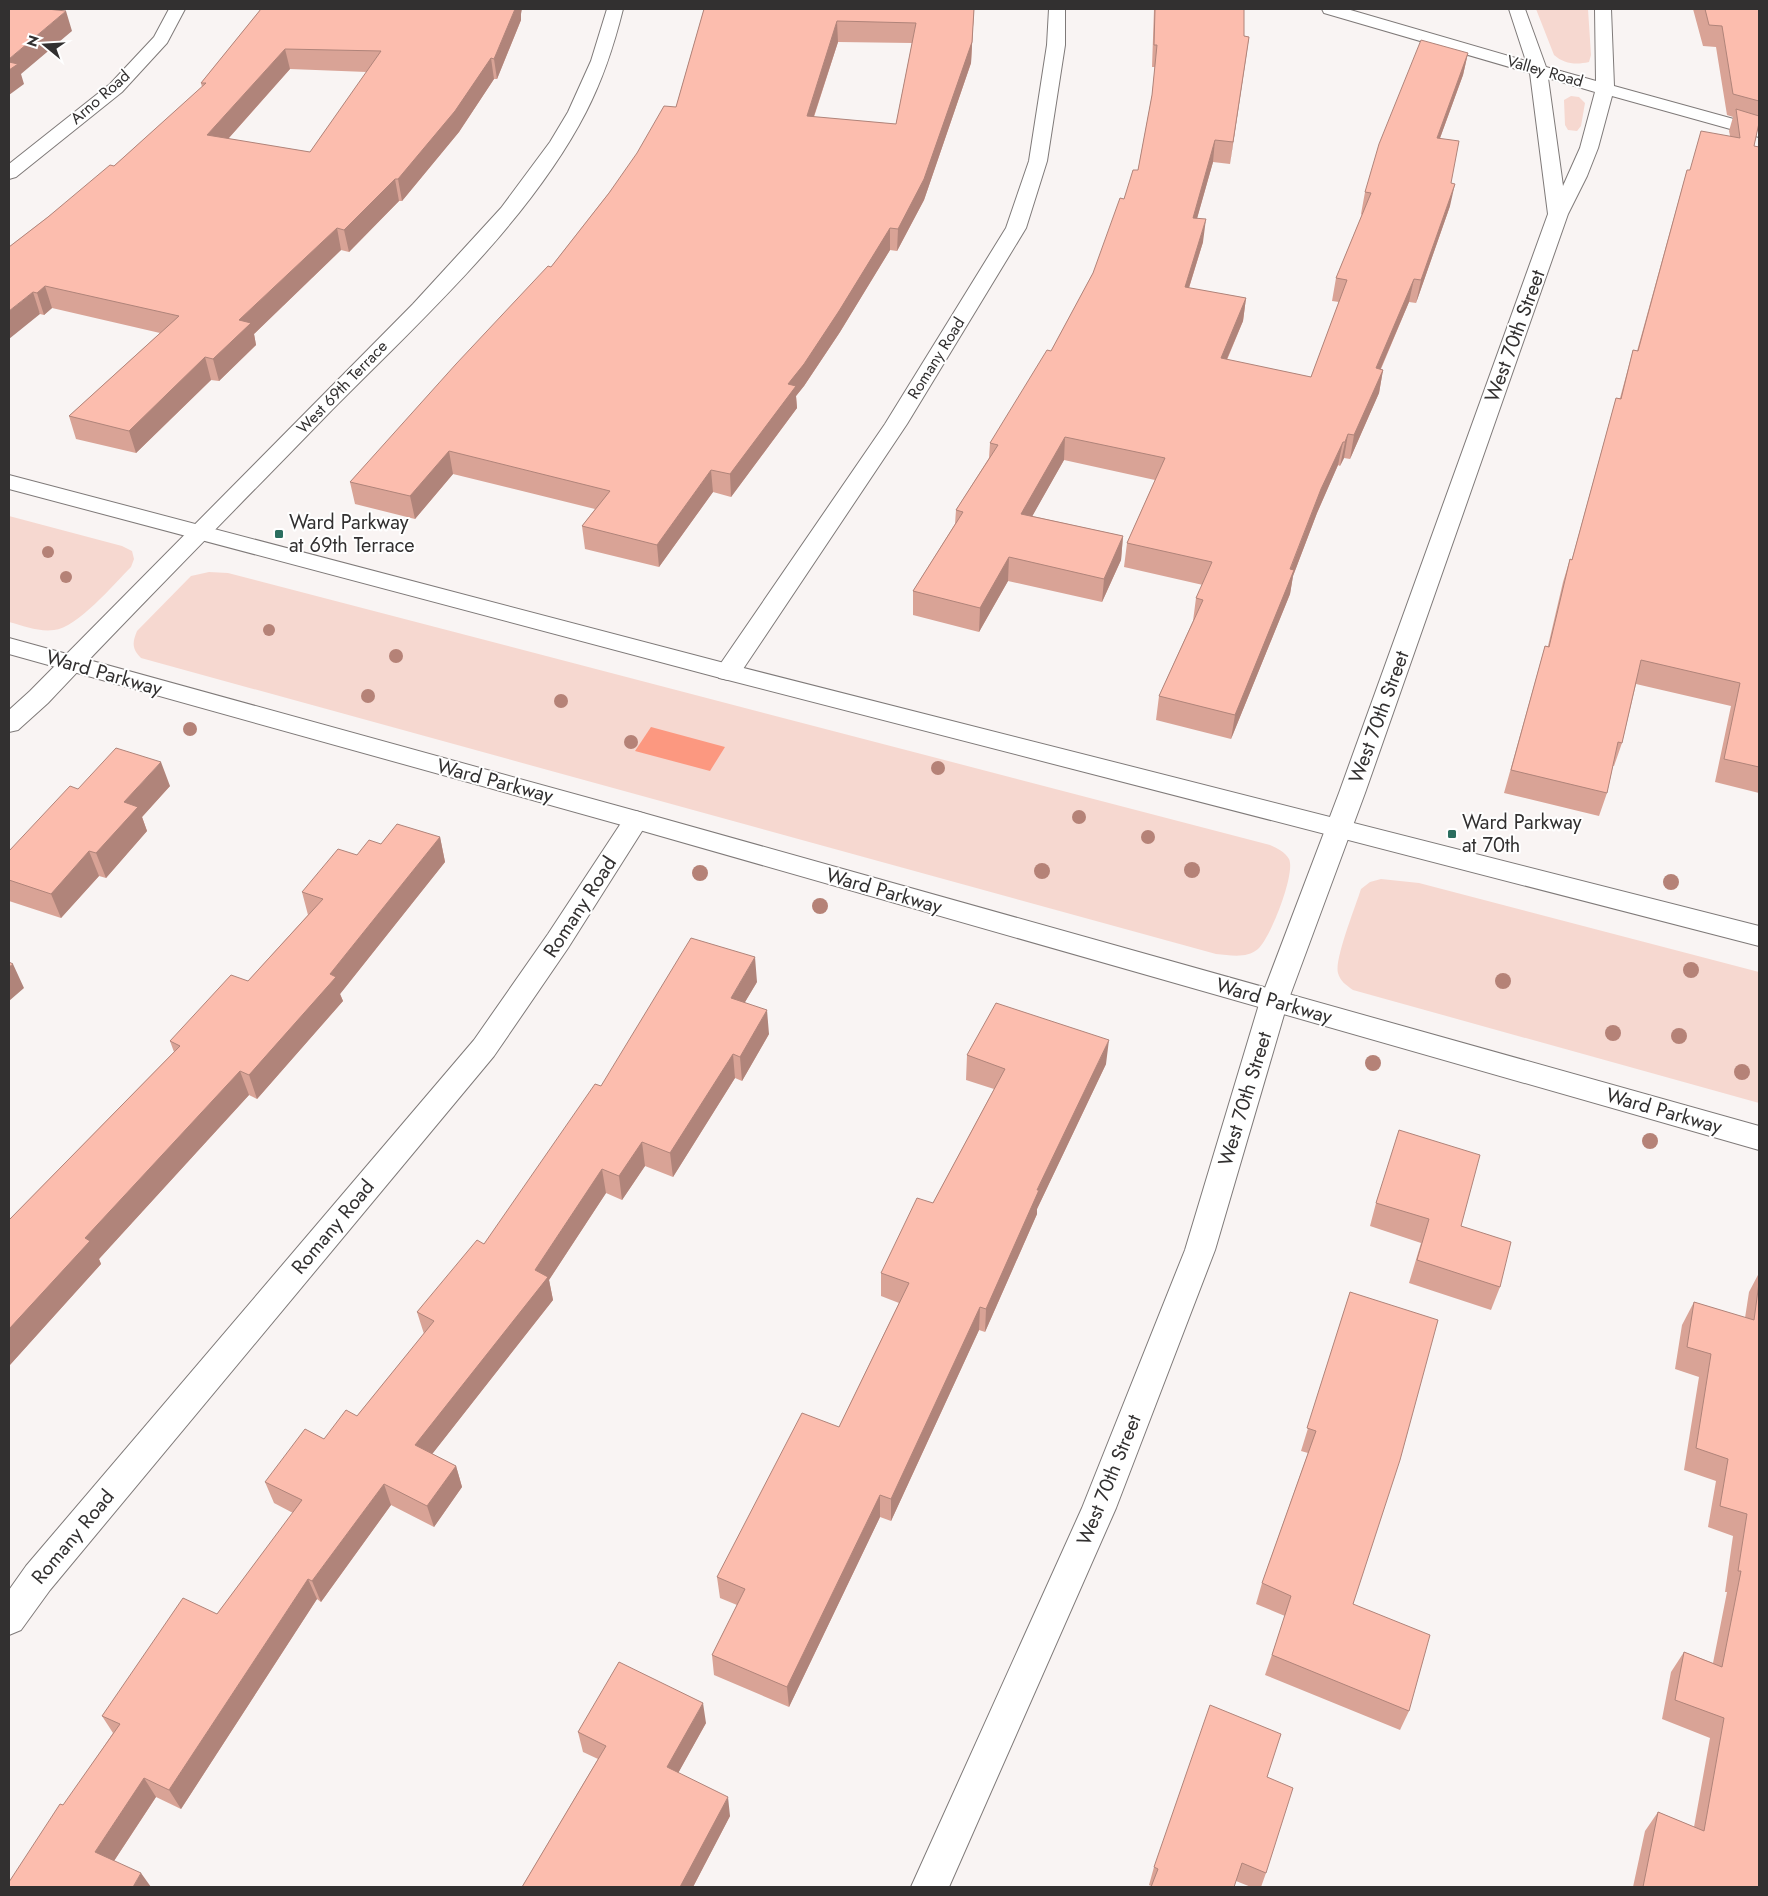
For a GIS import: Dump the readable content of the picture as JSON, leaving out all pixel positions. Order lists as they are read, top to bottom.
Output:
{
  "streets": {
    "street": [
      "Valley Road",
      "Arno Road",
      "West 70th Street",
      "Romany Road",
      "West 69th Terrace",
      "Ward Parkway"
    ]
  },
  "crossings": [
    ["Valley Road", "West 70th Street"],
    ["West 70th Street", "Ward Parkway"],
    ["Romany Road", "Ward Parkway"],
    ["West 69th Terrace", "Ward Parkway"]
  ],
  "places": {
    "transit": ["Ward Parkway at 69th Terrace", "Ward Parkway at 70th"]
  },
  "north": "left"
}
